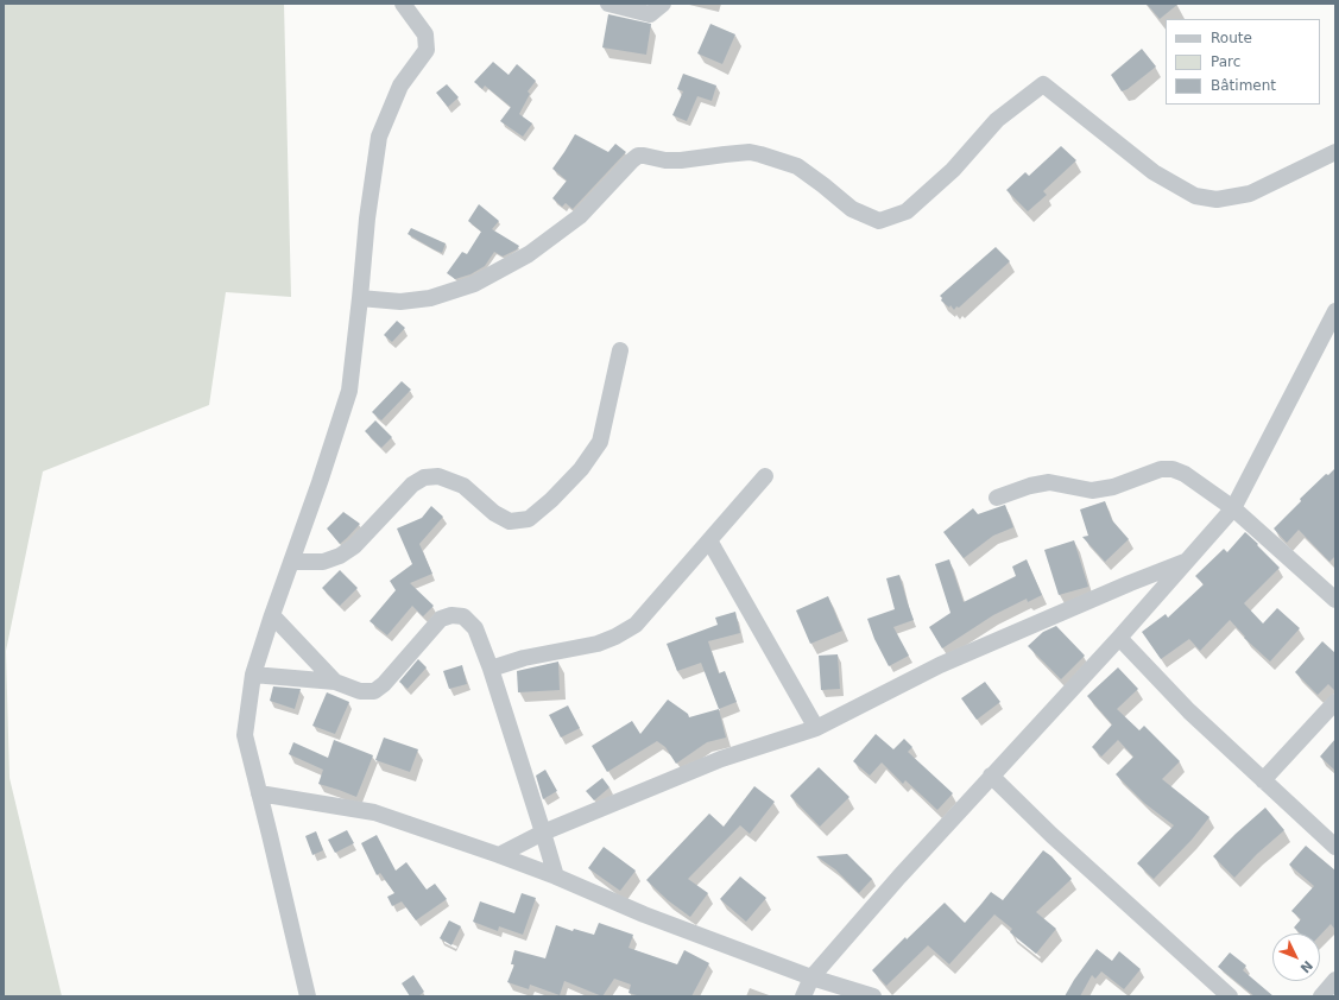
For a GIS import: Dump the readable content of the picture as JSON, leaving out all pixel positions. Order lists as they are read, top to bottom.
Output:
{
  "legend": ["Route", "Parc", "Bâtiment"],
  "north": "bottom right"
}
